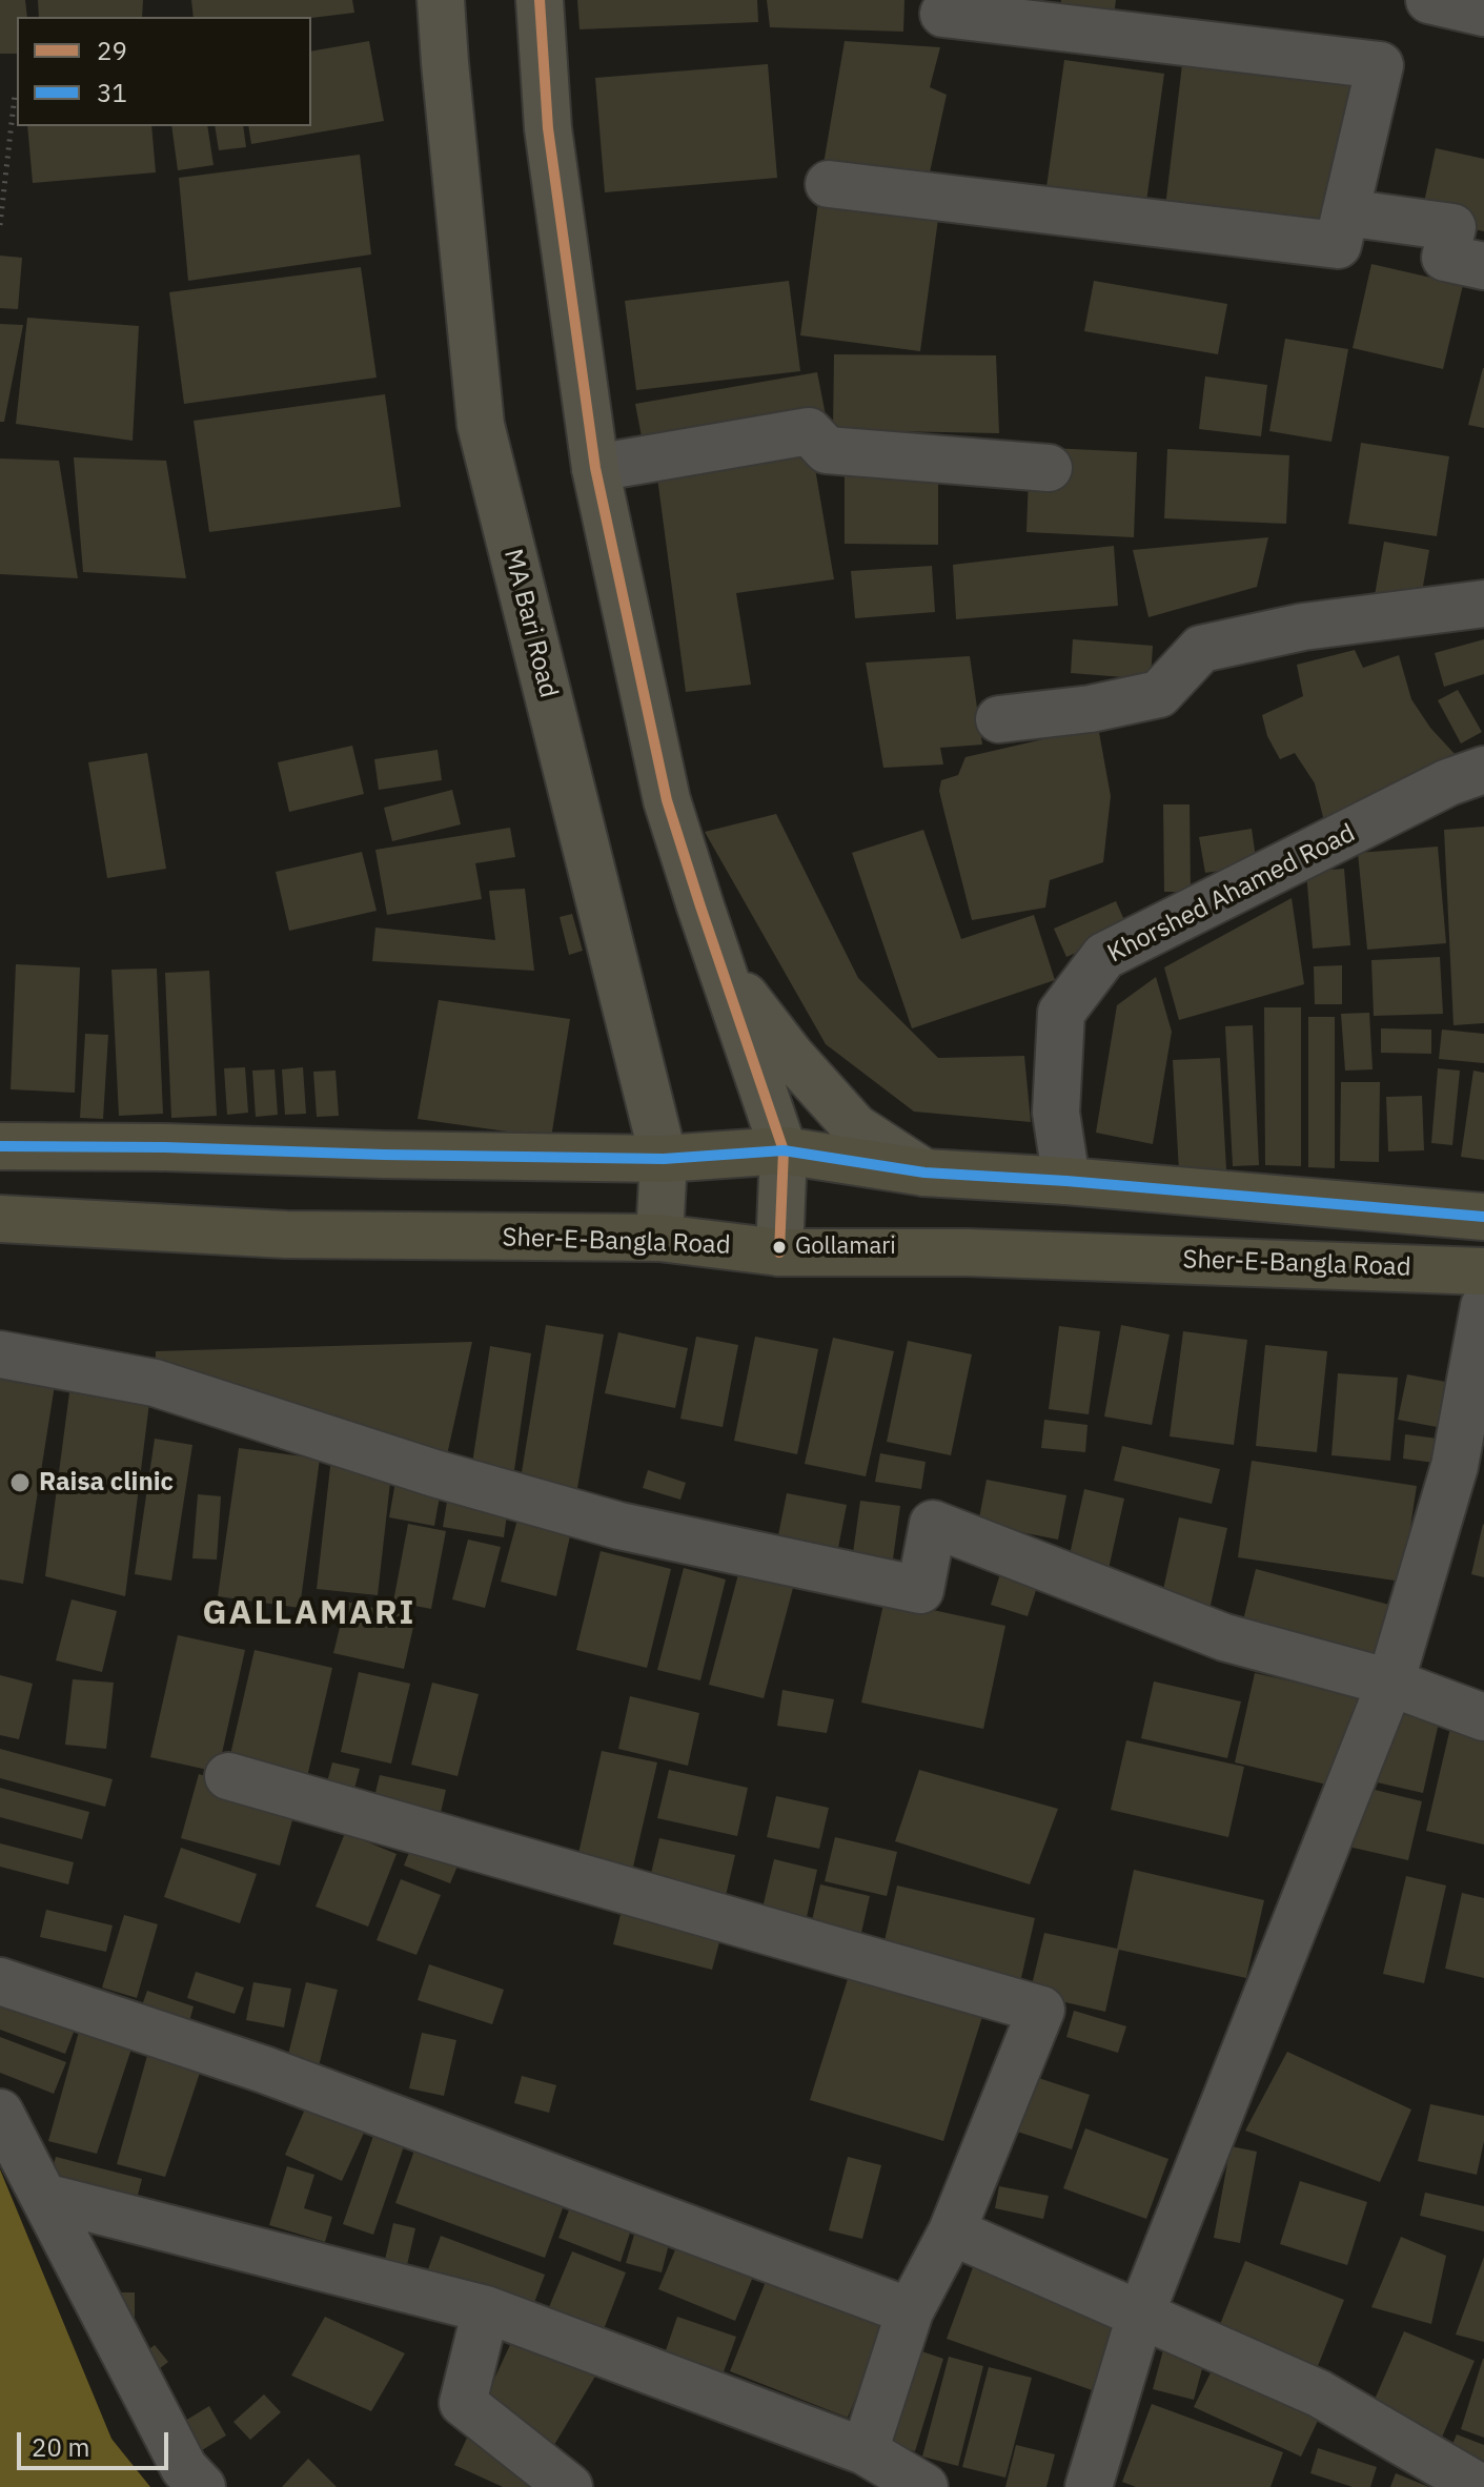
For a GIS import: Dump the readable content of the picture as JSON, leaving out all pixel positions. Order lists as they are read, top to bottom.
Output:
{
  "streets": {
    "highway": ["Sher-E-Bangla Road"],
    "main road": ["MA Bari Road"],
    "street": ["Khorshed Ahamed Road"]
  },
  "crossings": [
    ["MA Bari Road", "Sher-E-Bangla Road"]
  ],
  "districts": ["GALLAMARI"],
  "places": ["Gollamari", "Raisa clinic"],
  "lines": ["transit line 29", "transit line 31"],
  "legend": ["29", "31"],
  "scale_bar": "20 m"
}
